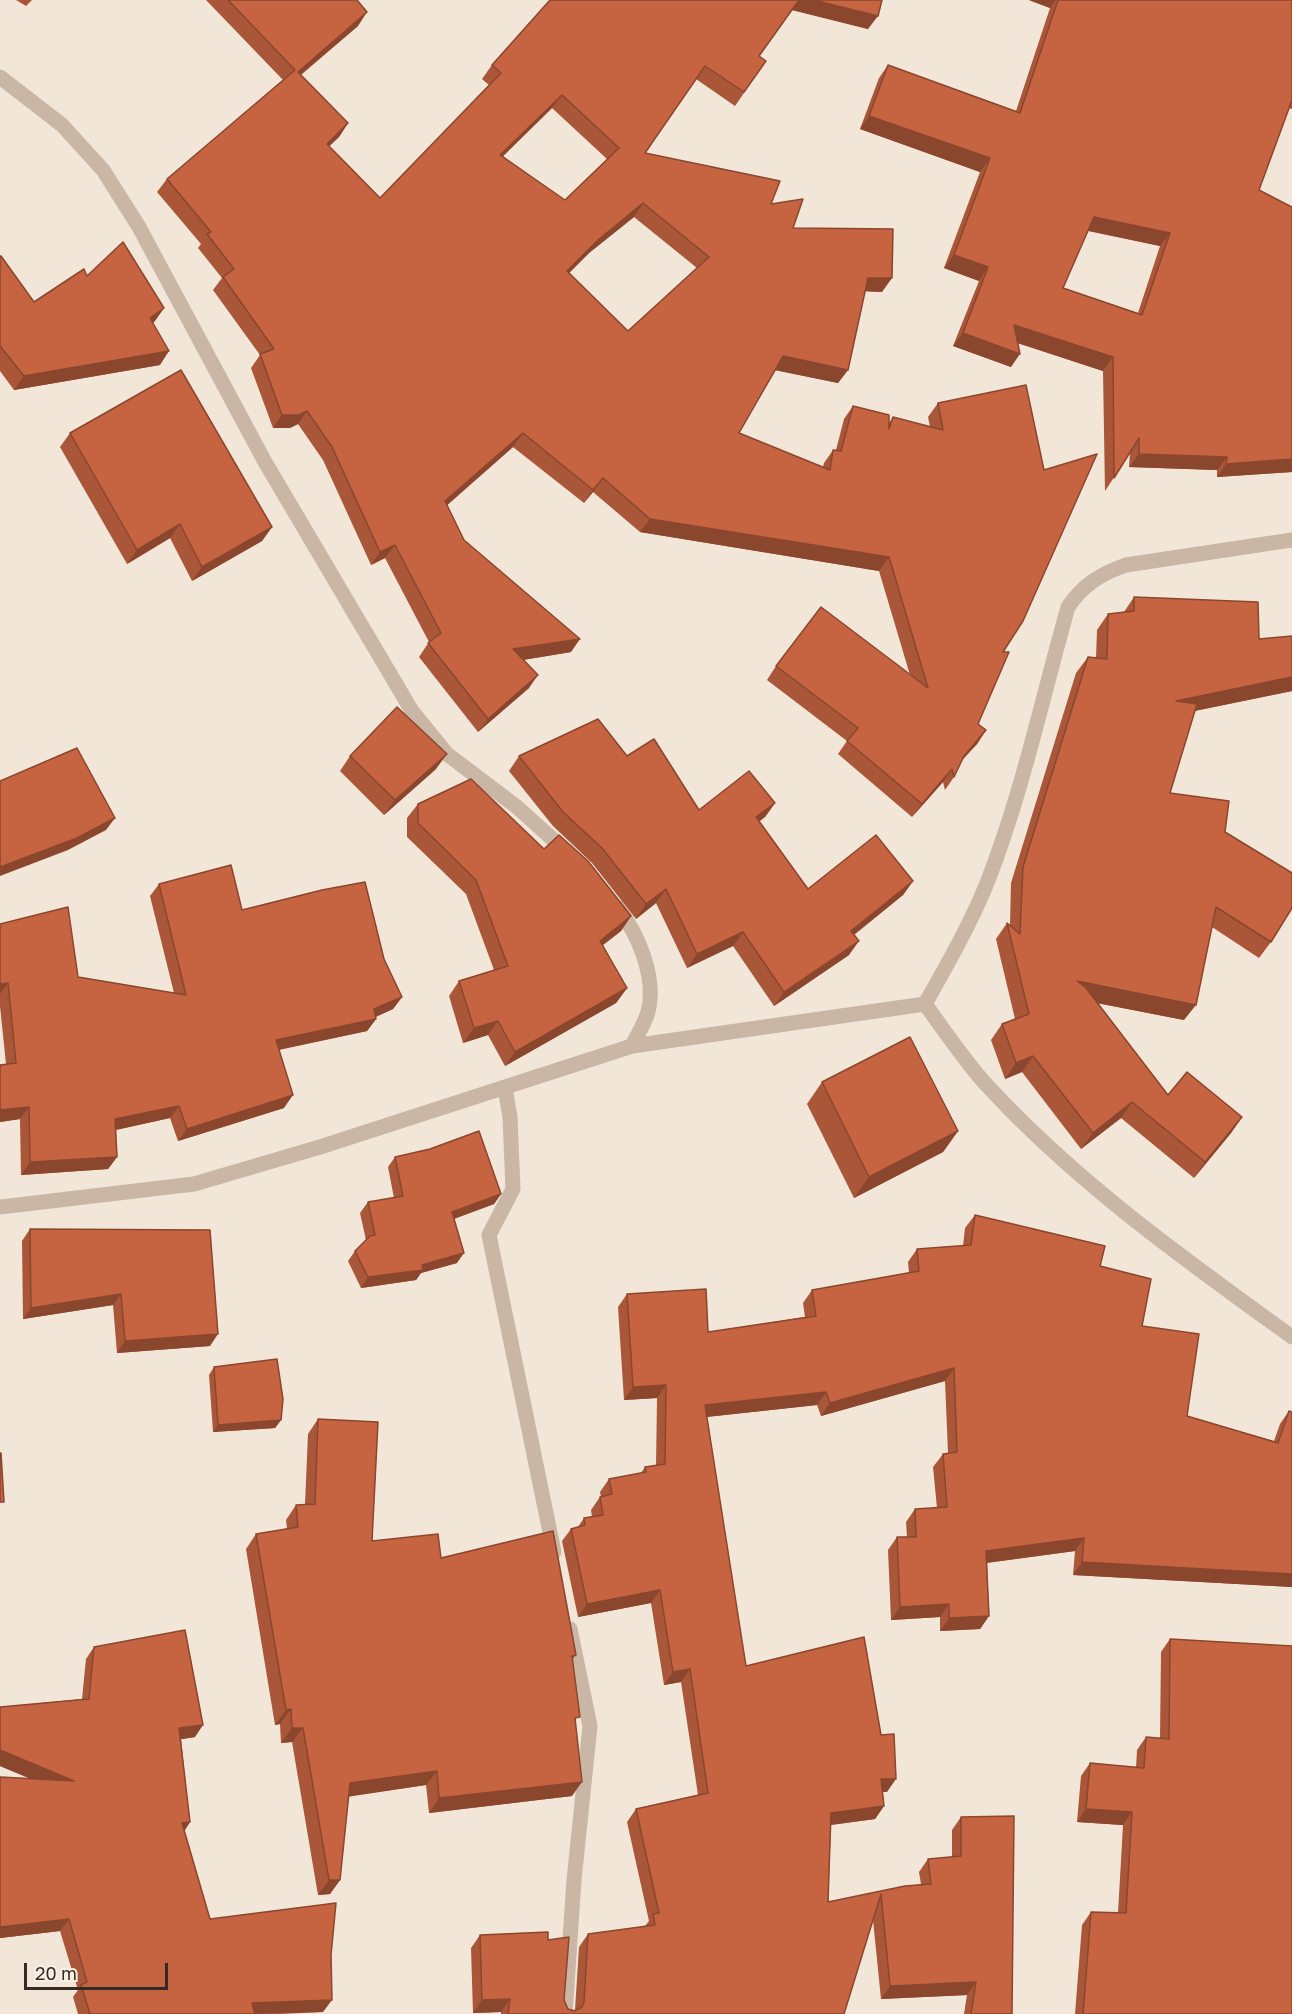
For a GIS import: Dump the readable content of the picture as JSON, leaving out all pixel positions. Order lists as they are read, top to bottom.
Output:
{
  "scale_bar": "20 m"
}
